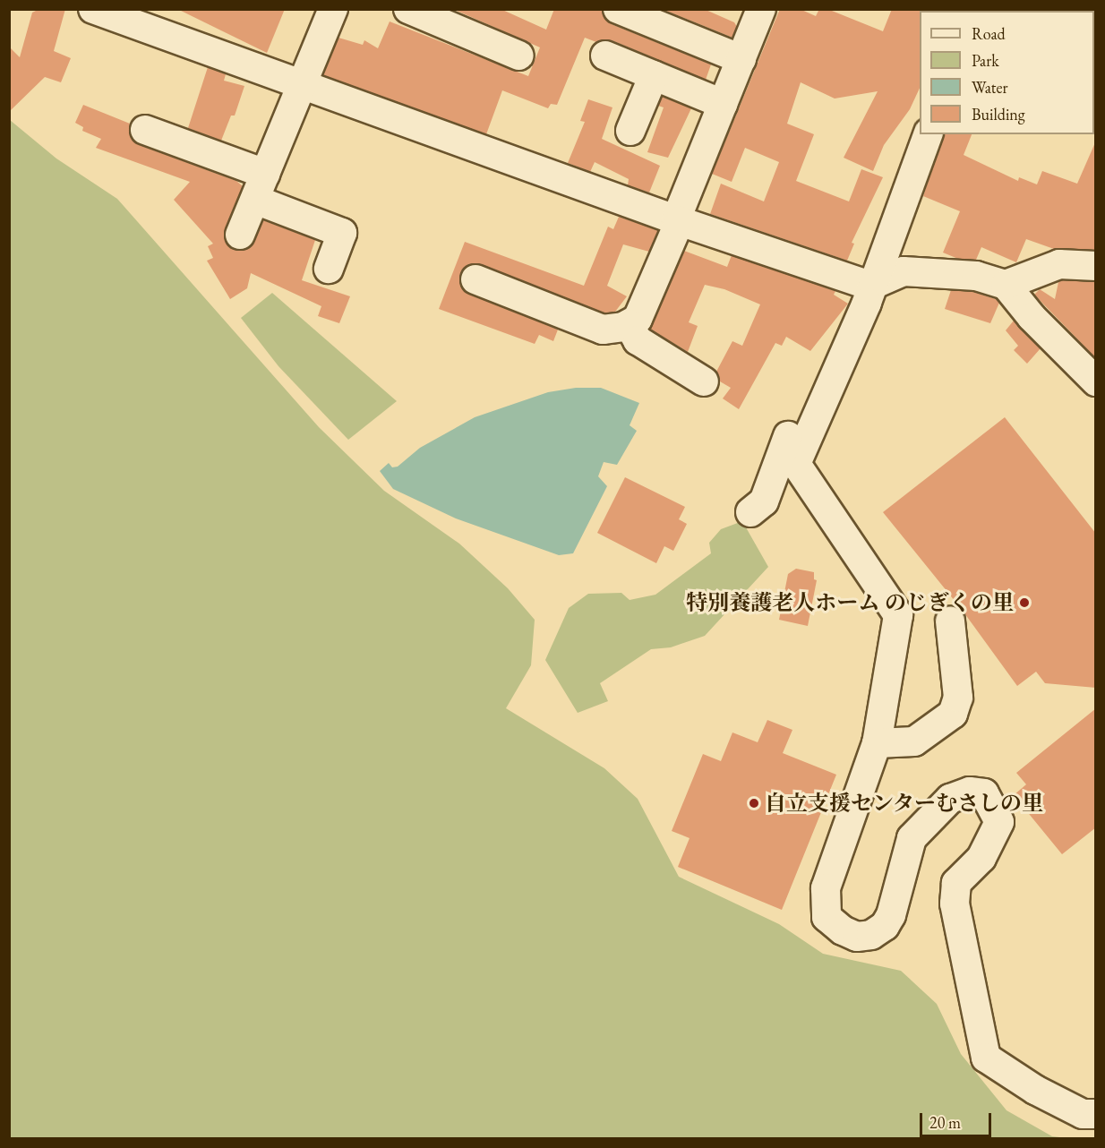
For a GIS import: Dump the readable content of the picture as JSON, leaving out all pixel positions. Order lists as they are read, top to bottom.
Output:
{
  "places": ["特別養護老人ホーム のじぎくの里", "自立支援センターむさしの里"],
  "legend": [
    "Road",
    "Park",
    "Water",
    "Building"
  ],
  "scale_bar": "20 m"
}
